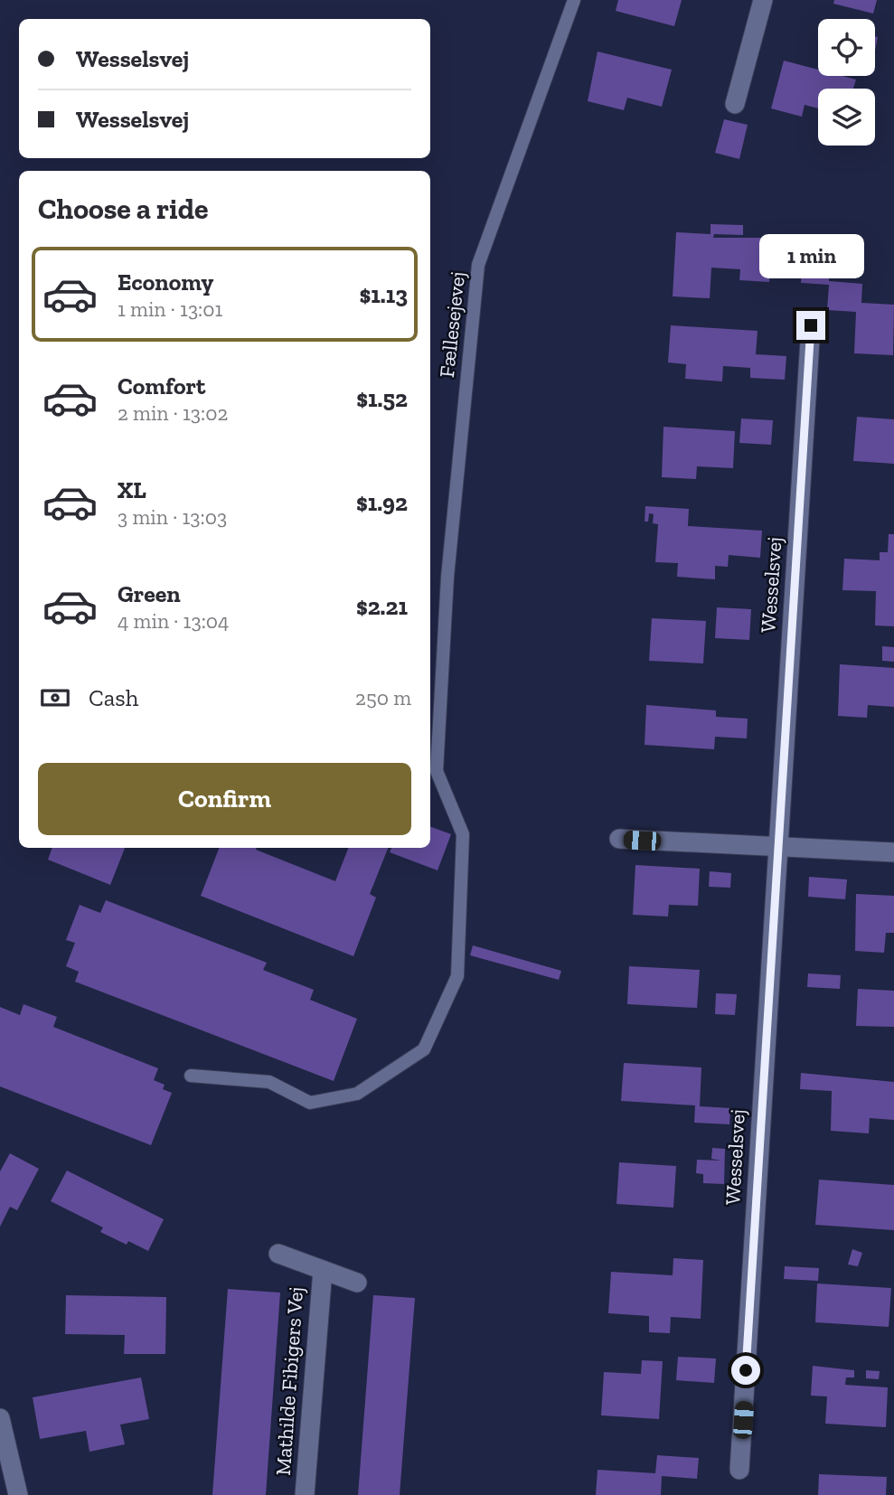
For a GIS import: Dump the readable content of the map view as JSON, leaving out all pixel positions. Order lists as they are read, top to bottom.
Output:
{
  "streets": {
    "street": ["Wesselsvej", "Mathilde Fibigers Vej"],
    "lane": ["Fællesejevej"]
  },
  "page": {
    "banner": ["Wesselsvej", "Wesselsvej"],
    "heading": "Choose a ride",
    "bubble": "1 min",
    "list": [
      {
        "name": "Economy",
        "note": "1 min · 13:01",
        "value": "$1.13"
      },
      {
        "name": "Comfort",
        "note": "2 min · 13:02",
        "value": "$1.52"
      },
      {
        "name": "XL",
        "note": "3 min · 13:03",
        "value": "$1.92"
      },
      {
        "name": "Green",
        "note": "4 min · 13:04",
        "value": "$2.21"
      }
    ],
    "pay": ["Cash", "250 m"],
    "buttons": "Confirm"
  }
}
